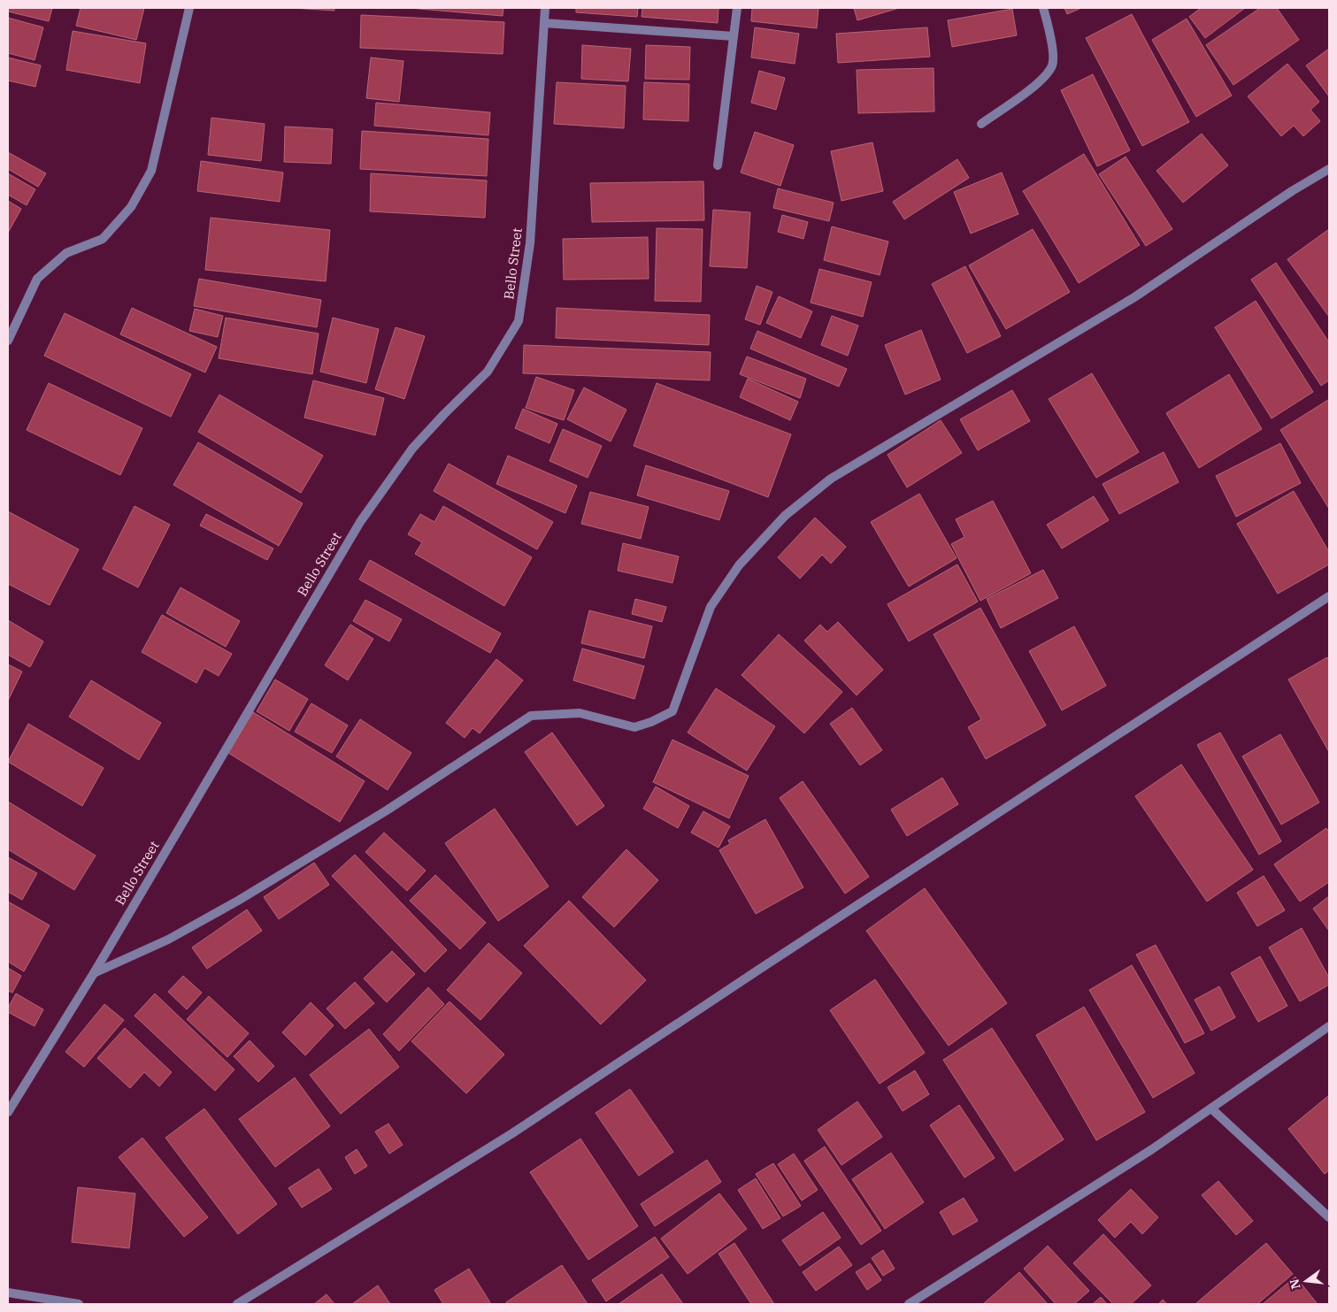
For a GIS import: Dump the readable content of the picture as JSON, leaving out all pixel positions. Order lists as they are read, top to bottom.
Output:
{
  "streets": {
    "street": ["Bello Street"]
  },
  "north": "left"
}
